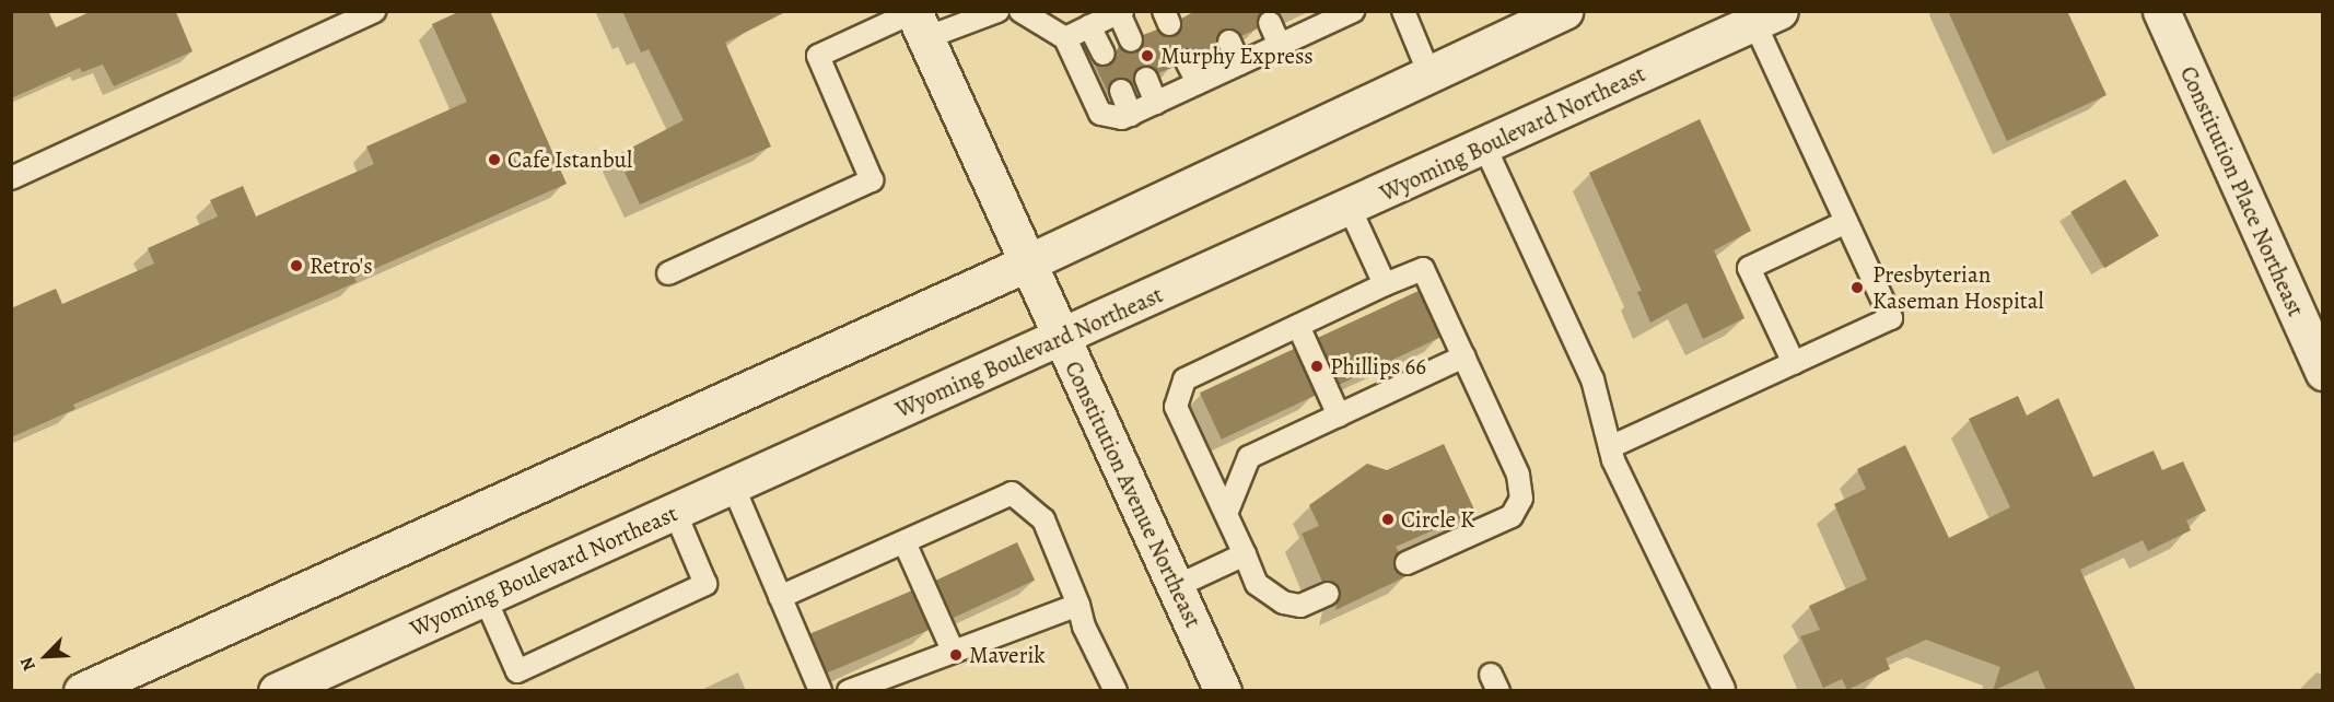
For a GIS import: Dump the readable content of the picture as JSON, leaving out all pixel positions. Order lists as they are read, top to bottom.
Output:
{
  "streets": {
    "main road": ["Wyoming Boulevard Northeast", "Constitution Place Northeast", "Constitution Avenue Northeast"]
  },
  "crossings": [
    ["Wyoming Boulevard Northeast", "Constitution Avenue Northeast"]
  ],
  "places": [
    "Murphy Express",
    "Cafe Istanbul",
    "Retro's",
    "Presbyterian Kaseman Hospital",
    "Phillips 66",
    "Circle K",
    "Maverik"
  ],
  "north": "bottom left"
}
